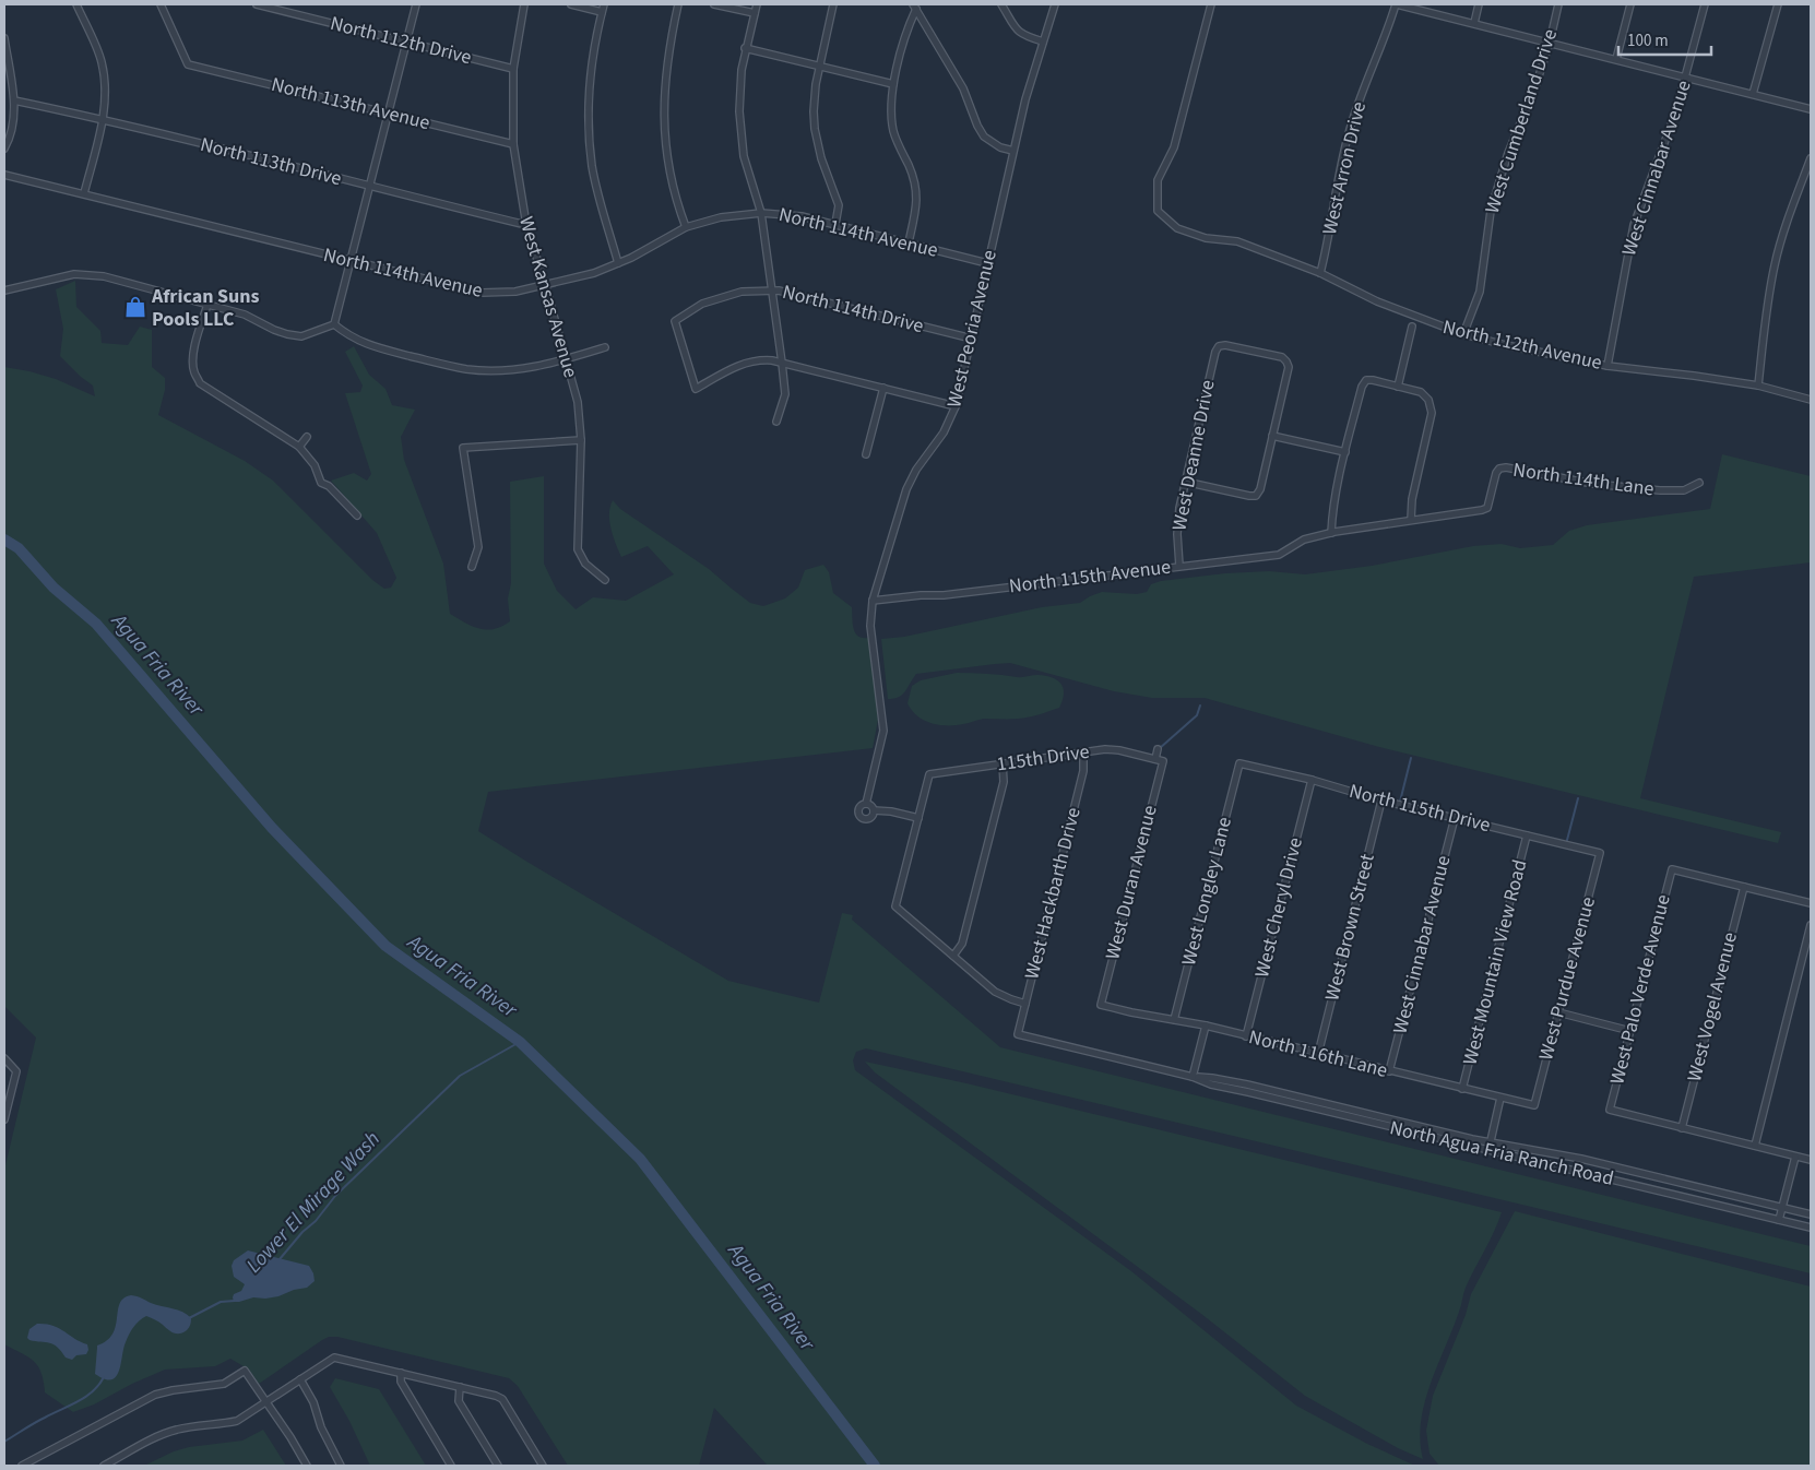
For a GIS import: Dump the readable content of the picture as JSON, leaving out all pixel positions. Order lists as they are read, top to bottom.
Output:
{
  "streets": {
    "street": [
      "North 112th Drive",
      "North 113th Avenue",
      "West Cumberland Drive",
      "North 113th Drive",
      "West Arron Drive",
      "West Cinnabar Avenue",
      "North 114th Avenue",
      "West Kansas Avenue",
      "North 114th Drive",
      "West Peoria Avenue",
      "North 112th Avenue",
      "West Deanne Drive",
      "North 114th Lane",
      "North 115th Avenue",
      "115th Drive",
      "North 115th Drive",
      "West Duran Avenue",
      "West Longley Lane",
      "West Hackbarth Drive",
      "West Cheryl Drive",
      "West Brown Street",
      "West Mountain View Road",
      "West Purdue Avenue",
      "West Palo Verde Avenue",
      "West Vogel Avenue",
      "North 116th Lane",
      "North Agua Fria Ranch Road"
    ]
  },
  "crossings": [
    ["North 112th Drive", "West Kansas Avenue"],
    ["North 113th Avenue", "West Kansas Avenue"],
    ["West Cumberland Drive", "North 112th Avenue"],
    ["North 113th Drive", "West Kansas Avenue"],
    ["West Arron Drive", "North 112th Avenue"],
    ["West Cinnabar Avenue", "North 112th Avenue"],
    ["West Cinnabar Avenue", "North 115th Drive"],
    ["West Cinnabar Avenue", "North 116th Lane"],
    ["North 114th Avenue", "West Kansas Avenue"],
    ["North 114th Avenue", "West Peoria Avenue"],
    ["North 114th Drive", "West Peoria Avenue"],
    ["West Peoria Avenue", "North 115th Avenue"],
    ["West Deanne Drive", "North 115th Avenue"],
    ["North 114th Lane", "North 115th Avenue"],
    ["115th Drive", "West Duran Avenue"],
    ["115th Drive", "West Hackbarth Drive"],
    ["North 115th Drive", "West Longley Lane"],
    ["North 115th Drive", "West Cheryl Drive"],
    ["North 115th Drive", "West Brown Street"],
    ["North 115th Drive", "West Mountain View Road"],
    ["North 115th Drive", "West Purdue Avenue"],
    ["West Duran Avenue", "North 116th Lane"],
    ["West Longley Lane", "North 116th Lane"],
    ["West Hackbarth Drive", "North Agua Fria Ranch Road"],
    ["West Cheryl Drive", "North 116th Lane"],
    ["West Brown Street", "North 116th Lane"],
    ["West Mountain View Road", "North 116th Lane"],
    ["West Purdue Avenue", "North 116th Lane"],
    ["West Palo Verde Avenue", "West Vogel Avenue"]
  ],
  "water": ["Agua Fria River", "Lower El Mirage Wash"],
  "places": {
    "shop": ["African Suns Pools LLC"]
  },
  "scale_bar": "100 m"
}
